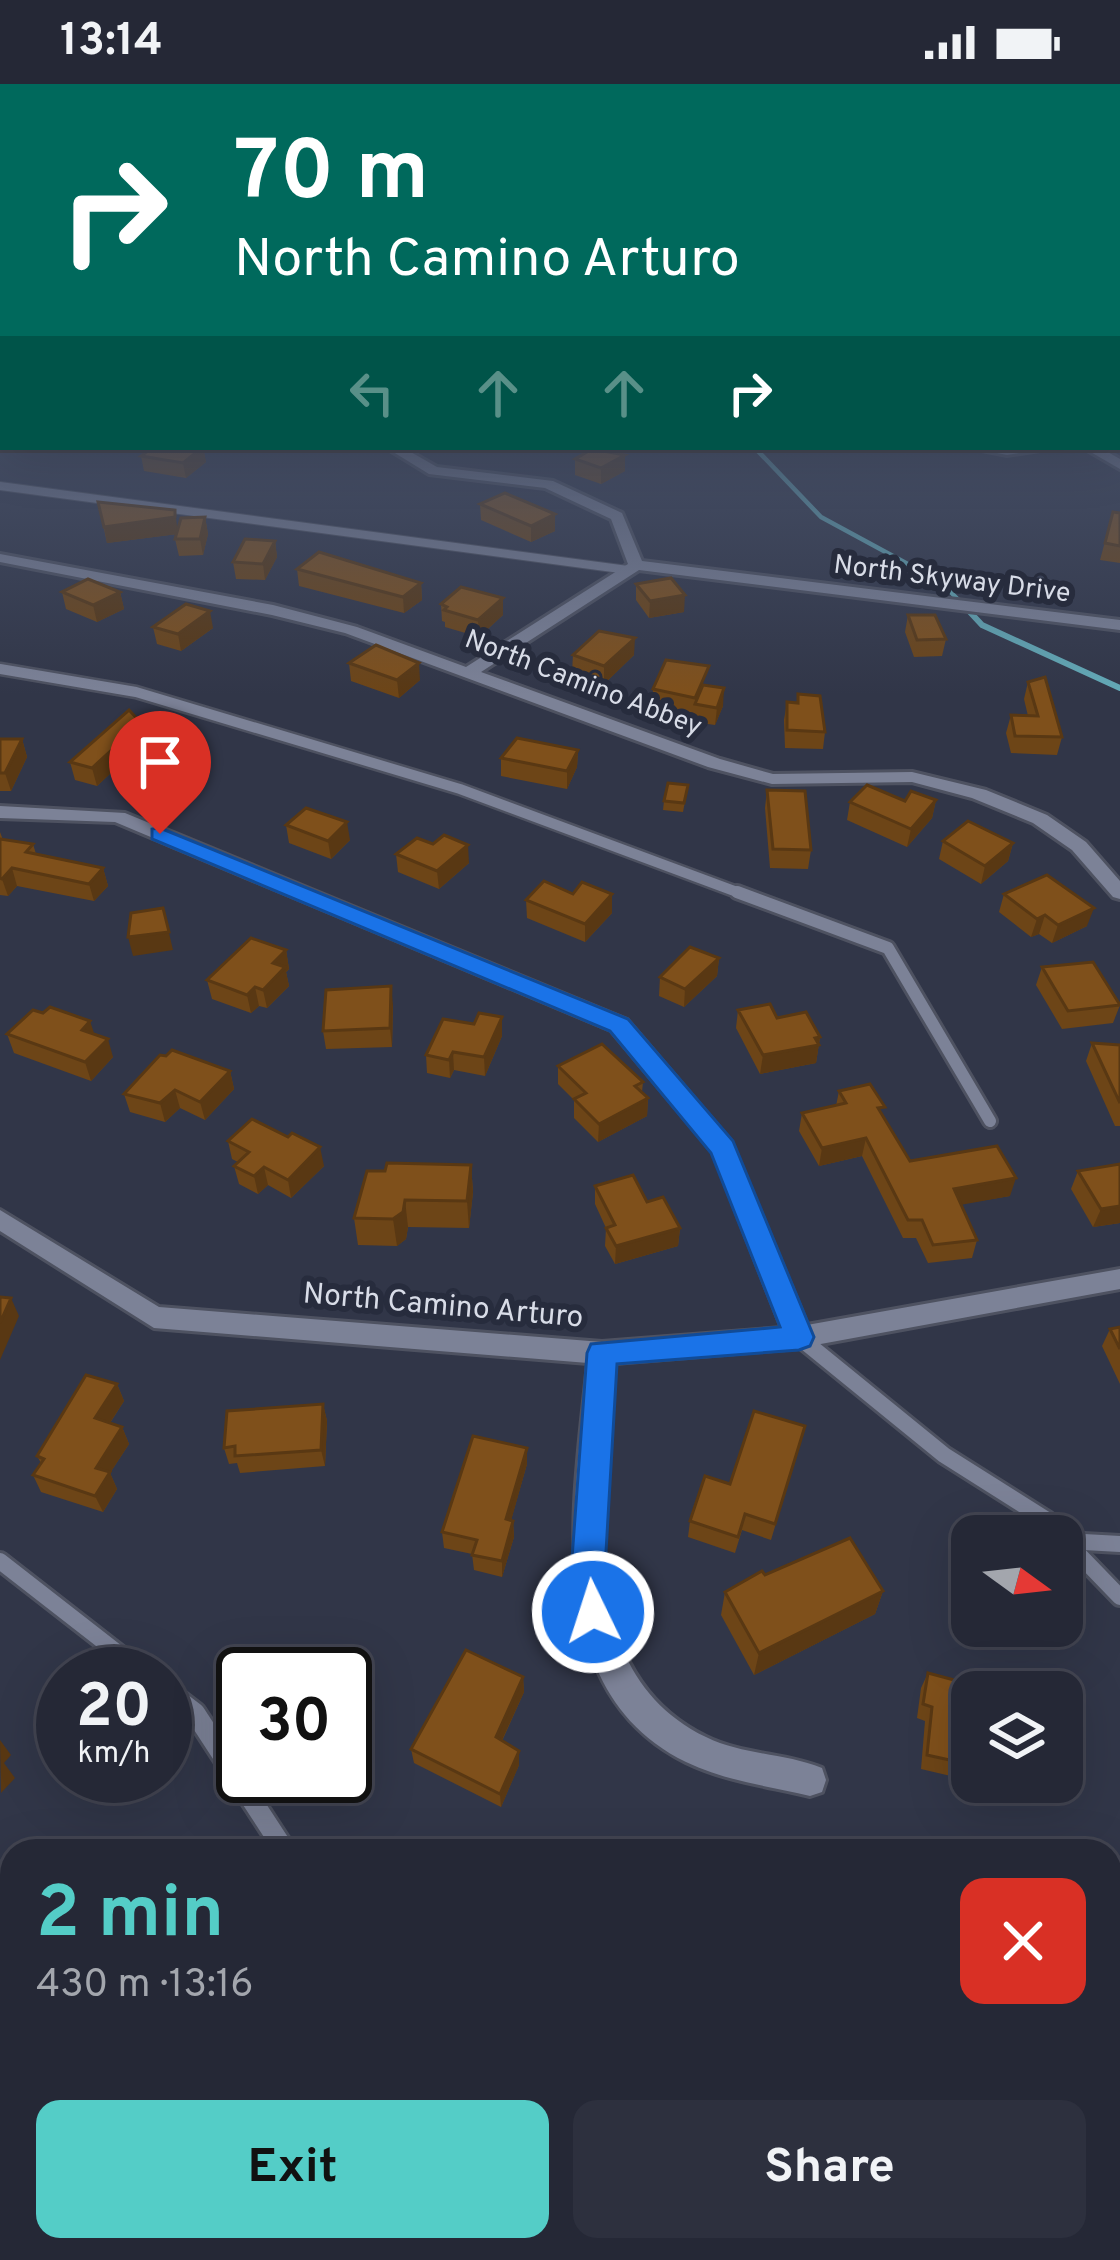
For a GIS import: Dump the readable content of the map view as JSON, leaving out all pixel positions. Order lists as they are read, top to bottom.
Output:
{
  "streets": {
    "street": ["North Skyway Drive", "North Camino Abbey", "North Camino Arturo"]
  },
  "north": "right",
  "page": {
    "status": "13:14",
    "turn": ["70 m", "North Camino Arturo"],
    "speed": "20 km/h",
    "limit": "30",
    "heading": ["2 min", "430 m · 13:16"],
    "buttons": ["Exit", "Share"]
  }
}
